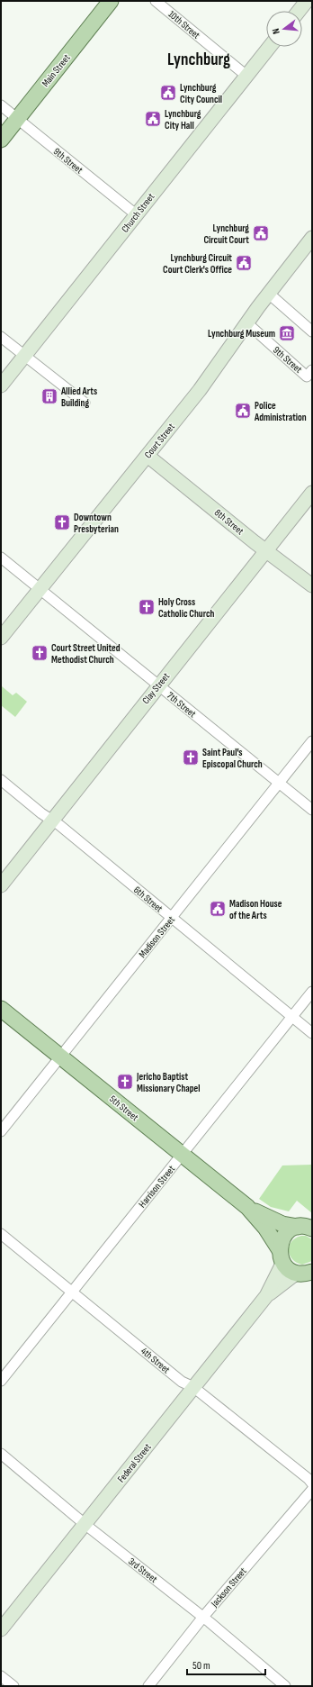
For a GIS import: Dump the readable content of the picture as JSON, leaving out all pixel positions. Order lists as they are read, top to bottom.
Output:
{
  "streets": {
    "main road": ["Main Street", "5th Street"],
    "street": [
      "10th Street",
      "9th Street",
      "Church Street",
      "Court Street",
      "8th Street",
      "Clay Street",
      "7th Street",
      "6th Street",
      "Madison Street",
      "Harrison Street",
      "4th Street",
      "Federal Street",
      "3rd Street",
      "Jackson Street"
    ]
  },
  "crossings": [
    ["10th Street", "Church Street"],
    ["Main Street", "9th Street"],
    ["9th Street", "Church Street"],
    ["9th Street", "Court Street"],
    ["Court Street", "8th Street"],
    ["Court Street", "7th Street"],
    ["8th Street", "Clay Street"],
    ["Clay Street", "7th Street"],
    ["Clay Street", "6th Street"],
    ["7th Street", "Madison Street"],
    ["6th Street", "Madison Street"],
    ["6th Street", "Harrison Street"],
    ["Madison Street", "5th Street"],
    ["5th Street", "Harrison Street"],
    ["5th Street", "Federal Street"],
    ["Harrison Street", "4th Street"],
    ["4th Street", "Federal Street"],
    ["Federal Street", "3rd Street"],
    ["3rd Street", "Jackson Street"]
  ],
  "districts": ["Lynchburg"],
  "places": {
    "public building": [
      "Lynchburg City Council",
      "Lynchburg City Hall",
      "Lynchburg Circuit Court",
      "Lynchburg Circuit Court Clerk's Office",
      "Police Administration",
      "Madison House of the Arts"
    ],
    "museum": ["Lynchburg Museum"],
    "building": ["Allied Arts Building"],
    "church": [
      "Downtown Presbyterian",
      "Holy Cross Catholic Church",
      "Court Street United Methodist Church",
      "Saint Paul's Episcopal Church",
      "Jericho Baptist Missionary Chapel"
    ]
  },
  "scale_bar": "50 m",
  "north": "left"
}
